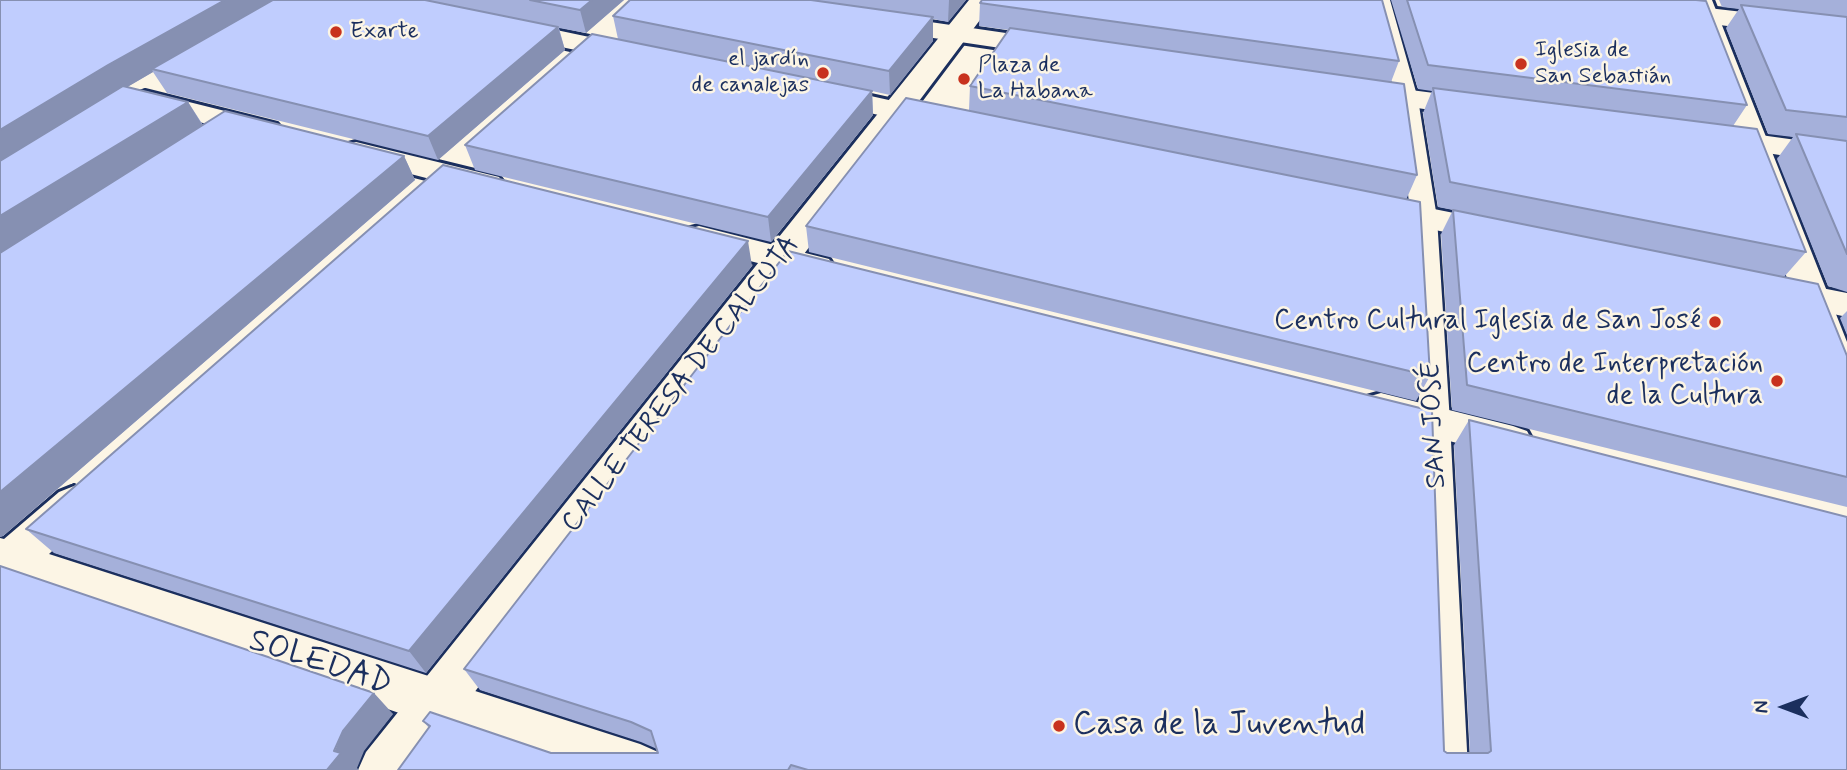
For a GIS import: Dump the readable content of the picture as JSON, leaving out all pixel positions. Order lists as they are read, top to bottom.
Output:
{
  "streets": {
    "street": ["CALLE TERESA DE CALCUTA", "SAN JOSÉ", "SOLEDAD"]
  },
  "crossings": [
    ["CALLE TERESA DE CALCUTA", "SOLEDAD"]
  ],
  "places": [
    "Exarte",
    "Iglesia de San Sebastián",
    "el jardín de canalejas",
    "Plaza de La Habana",
    "Centro Cultural Iglesia de San José",
    "Centro de Interpretación de la Cultura",
    "Casa de la Juventud"
  ],
  "north": "left"
}
